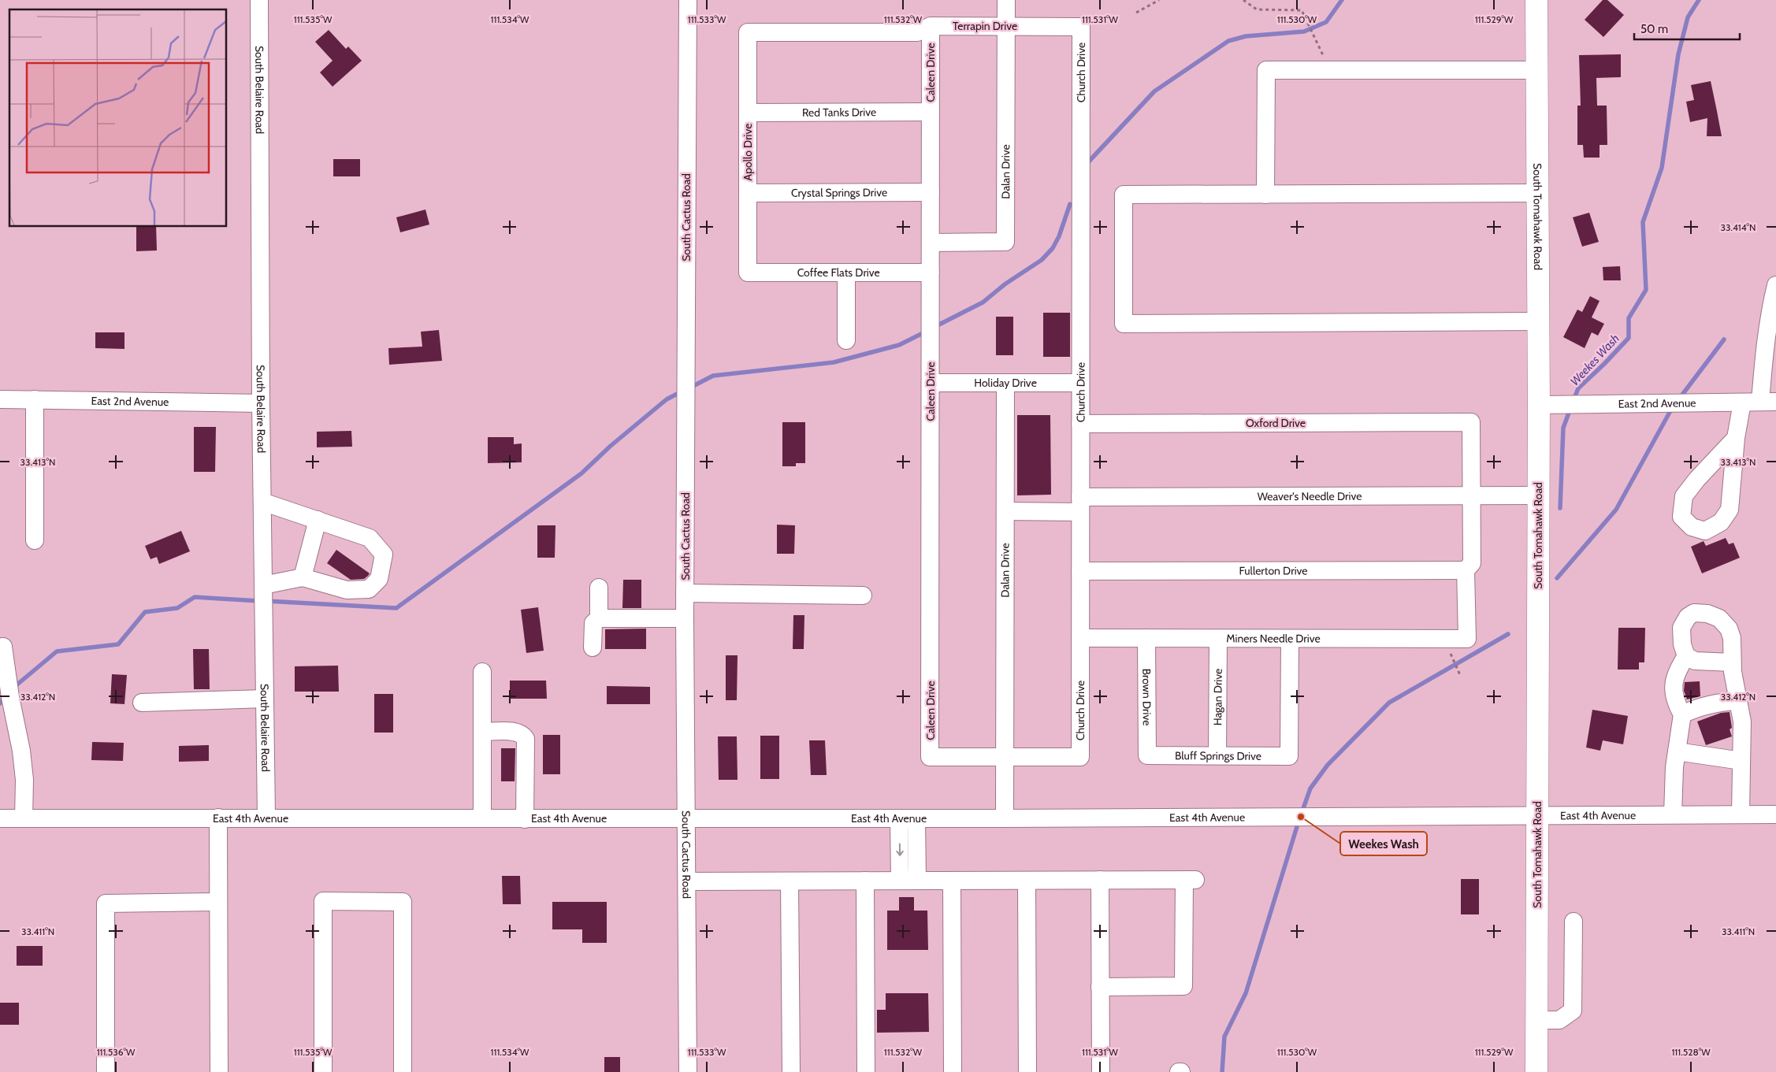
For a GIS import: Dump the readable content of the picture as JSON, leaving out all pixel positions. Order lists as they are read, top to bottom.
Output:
{
  "streets": {
    "main road": ["South Tomahawk Road"],
    "street": [
      "Terrapin Drive",
      "Caleen Drive",
      "Church Drive",
      "South Belaire Road",
      "Red Tanks Drive",
      "Apollo Drive",
      "Dalan Drive",
      "Crystal Springs Drive",
      "South Cactus Road",
      "Coffee Flats Drive",
      "Holiday Drive",
      "East 2nd Avenue",
      "Oxford Drive",
      "Weaver's Needle Drive",
      "Fullerton Drive",
      "Miners Needle Drive",
      "Brown Drive",
      "Hagan Drive",
      "Bluff Springs Drive",
      "East 4th Avenue"
    ]
  },
  "crossings": [
    ["Terrapin Drive", "Caleen Drive"],
    ["Terrapin Drive", "Church Drive"],
    ["Terrapin Drive", "Apollo Drive"],
    ["Terrapin Drive", "Dalan Drive"],
    ["Caleen Drive", "Church Drive"],
    ["Caleen Drive", "Red Tanks Drive"],
    ["Caleen Drive", "Dalan Drive"],
    ["Caleen Drive", "Crystal Springs Drive"],
    ["Caleen Drive", "Coffee Flats Drive"],
    ["Caleen Drive", "Holiday Drive"],
    ["Church Drive", "Dalan Drive"],
    ["Church Drive", "Holiday Drive"],
    ["Church Drive", "Oxford Drive"],
    ["Church Drive", "Weaver's Needle Drive"],
    ["Church Drive", "Fullerton Drive"],
    ["Church Drive", "Miners Needle Drive"],
    ["South Belaire Road", "East 2nd Avenue"],
    ["South Belaire Road", "East 4th Avenue"],
    ["Red Tanks Drive", "Apollo Drive"],
    ["Apollo Drive", "Crystal Springs Drive"],
    ["Apollo Drive", "Coffee Flats Drive"],
    ["Dalan Drive", "Holiday Drive"],
    ["Dalan Drive", "Weaver's Needle Drive"],
    ["Dalan Drive", "East 4th Avenue"],
    ["South Tomahawk Road", "East 2nd Avenue"],
    ["South Tomahawk Road", "Weaver's Needle Drive"],
    ["South Tomahawk Road", "East 4th Avenue"],
    ["South Cactus Road", "East 4th Avenue"],
    ["Oxford Drive", "Weaver's Needle Drive"],
    ["Fullerton Drive", "Miners Needle Drive"],
    ["Miners Needle Drive", "Brown Drive"],
    ["Miners Needle Drive", "Hagan Drive"],
    ["Miners Needle Drive", "Bluff Springs Drive"],
    ["Brown Drive", "Bluff Springs Drive"],
    ["Hagan Drive", "Bluff Springs Drive"]
  ],
  "water": ["Weekes Wash"],
  "places": ["Weekes Wash"],
  "scale_bar": "50 m",
  "coordinates": [
    "111.535°W",
    "111.534°W",
    "111.533°W",
    "111.532°W",
    "111.531°W",
    "111.530°W",
    "111.529°W",
    "33.414°N",
    "33.413°N",
    "33.412°N",
    "33.411°N",
    "111.536°W",
    "111.528°W"
  ]
}
